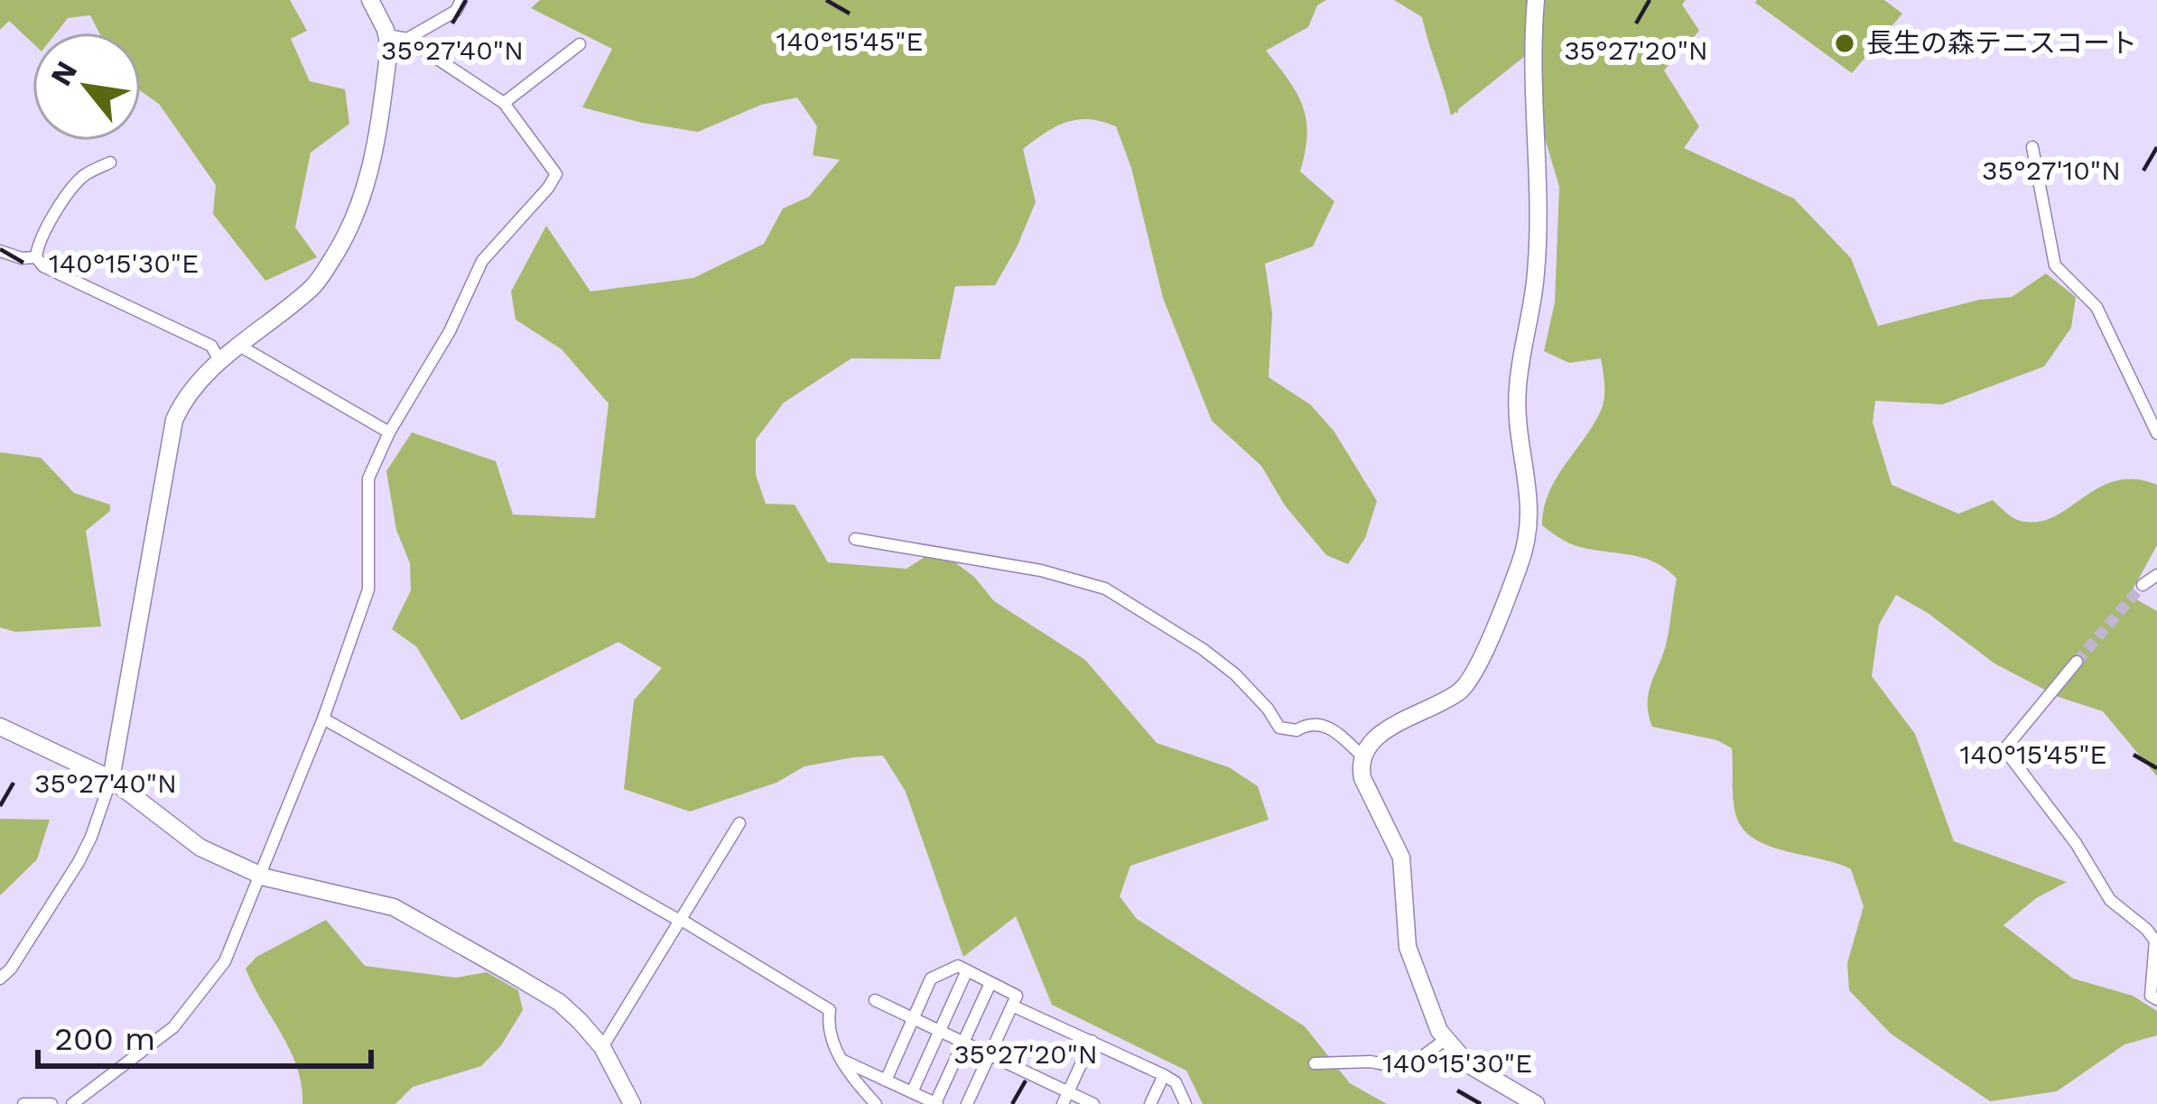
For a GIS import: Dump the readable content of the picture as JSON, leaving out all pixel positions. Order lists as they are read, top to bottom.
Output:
{
  "places": ["長生の森テニスコート"],
  "scale_bar": "200 m",
  "north": "top left",
  "coordinates": [
    "140°15'45\"E",
    "35°27'40\"N",
    "35°27'20\"N",
    "35°27'10\"N",
    "140°15'30\"E"
  ]
}
